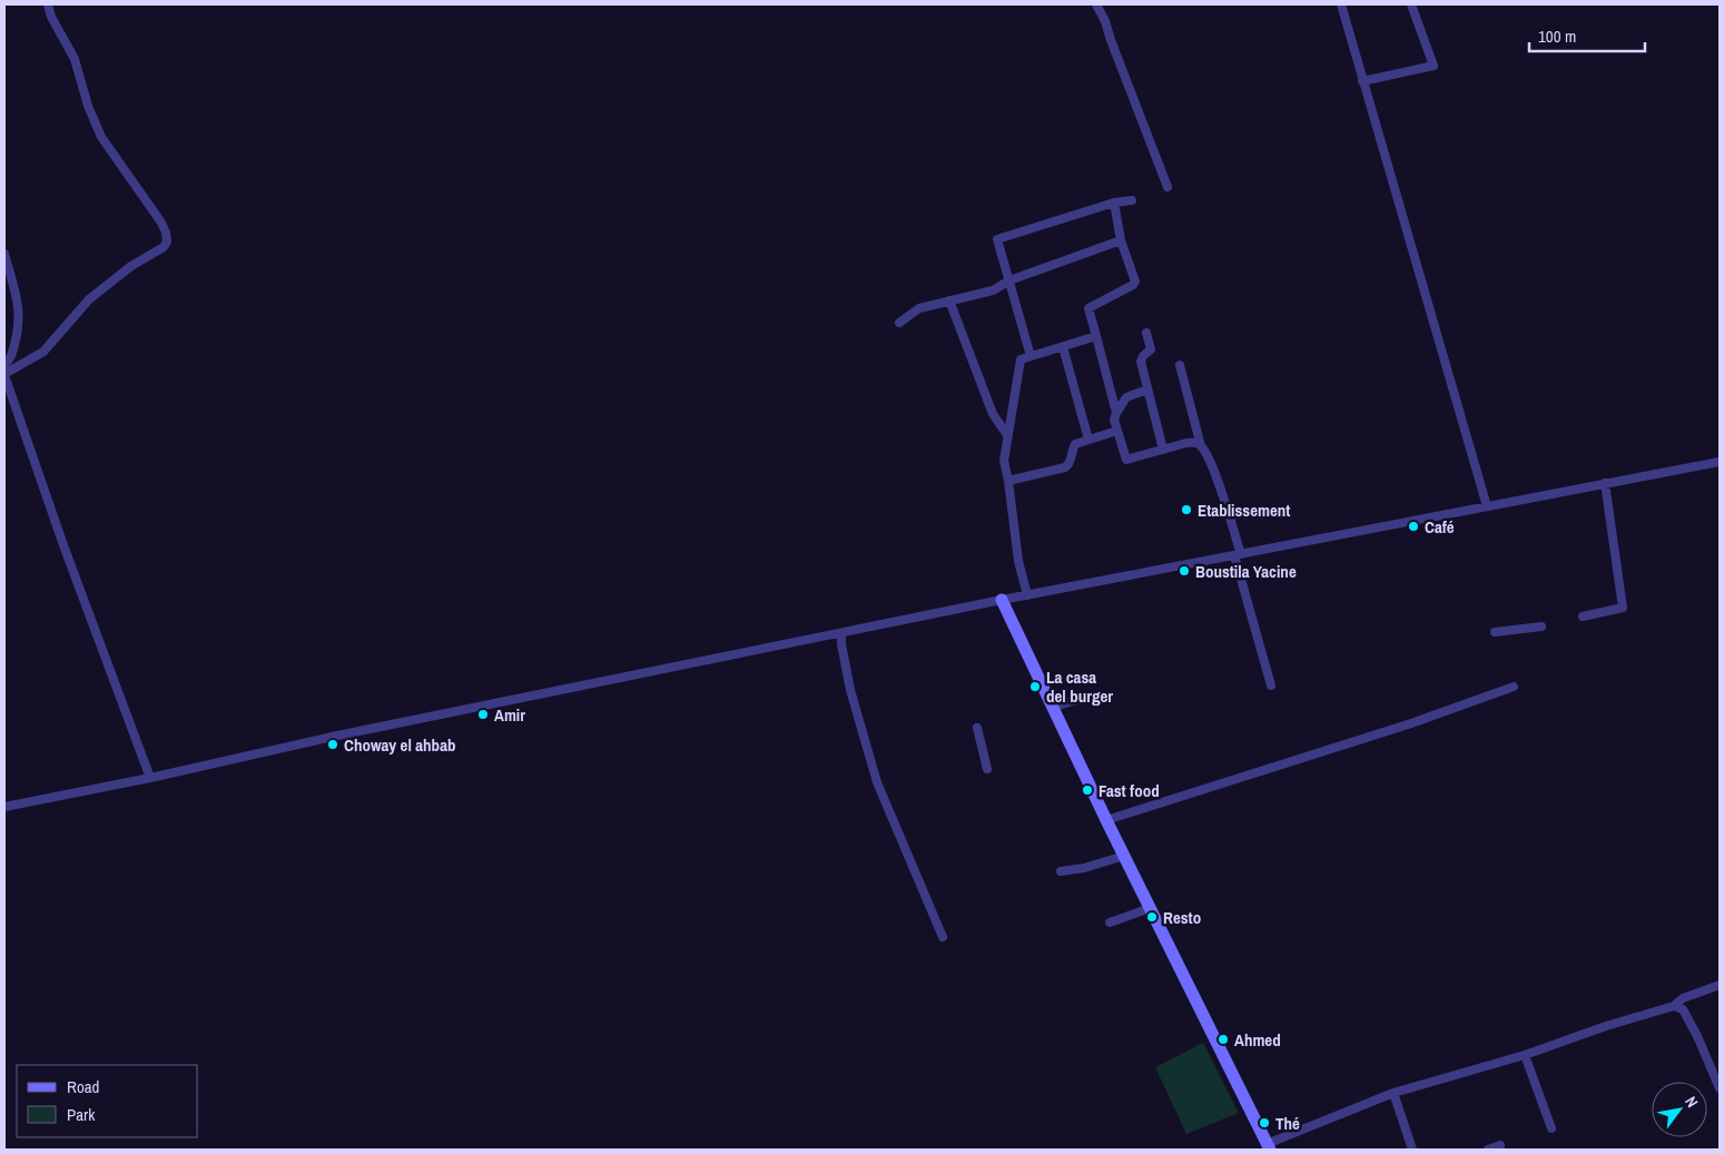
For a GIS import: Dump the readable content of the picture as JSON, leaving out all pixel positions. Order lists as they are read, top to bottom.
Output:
{
  "places": [
    "Etablissement",
    "Café",
    "Boustila Yacine",
    "La casa del burger",
    "Amir",
    "Choway el ahbab",
    "Fast food",
    "Resto",
    "Ahmed",
    "Thé"
  ],
  "legend": ["Road", "Park"],
  "scale_bar": "100 m",
  "north": "top right"
}
